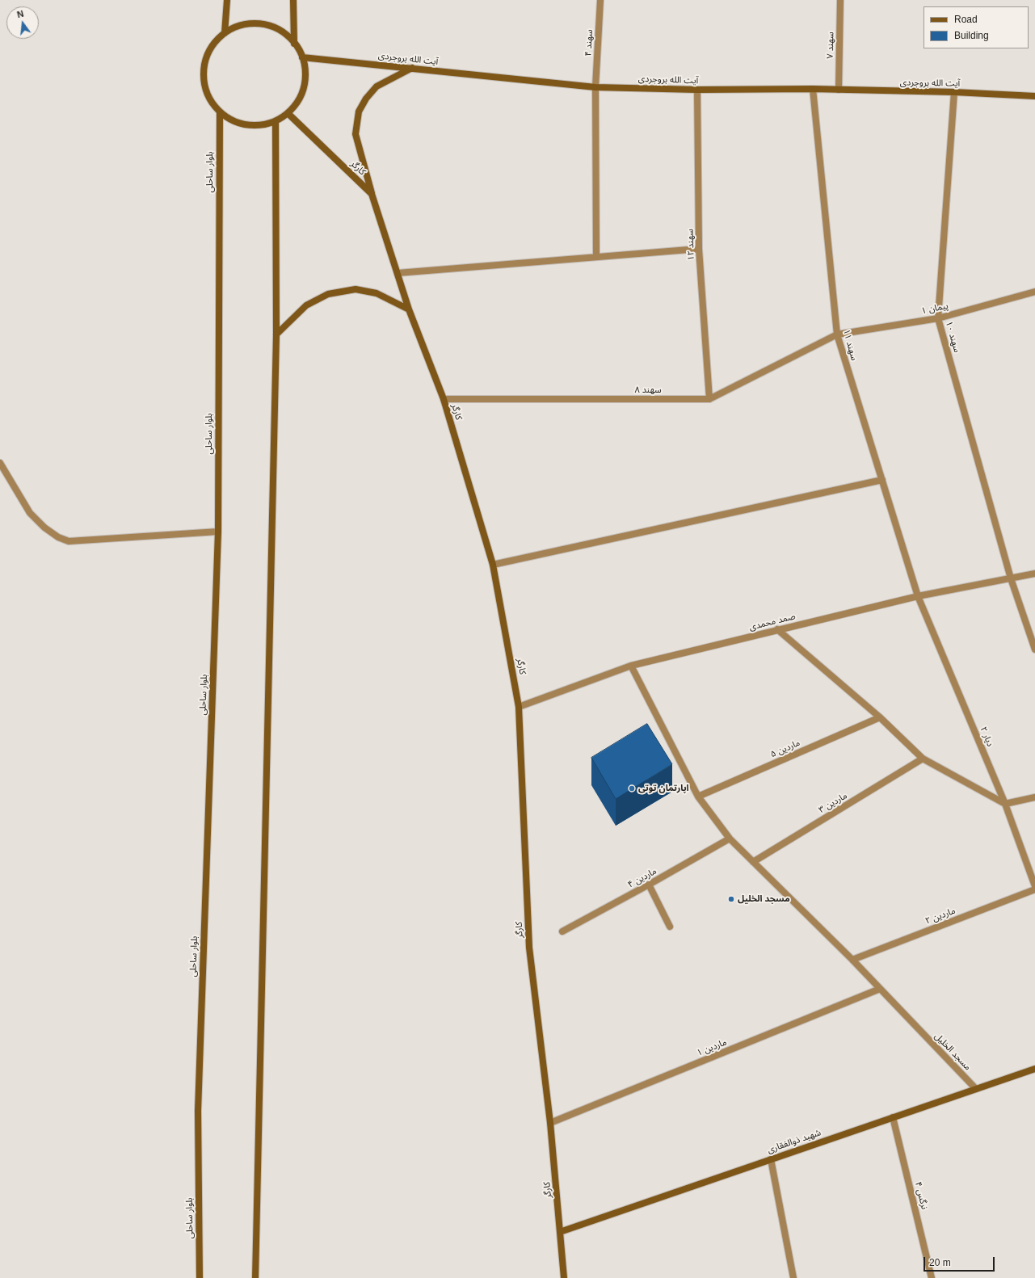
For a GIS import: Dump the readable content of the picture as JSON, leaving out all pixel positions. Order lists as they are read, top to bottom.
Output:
{
  "streets": {
    "main road": [
      "آیت الله بروجردی",
      "کارگر",
      "بلوار ساحلی",
      "شهید ذوالفقاری"
    ],
    "street": [
      "سهند ۴",
      "سهند ۷",
      "سهند ۱۲",
      "پیمان ۱",
      "سهند ۱۰",
      "سهند ۱۱",
      "سهند ۸",
      "صمد محمدی",
      "دیار ۲",
      "ماردین ۵",
      "ماردین ۳",
      "ماردین ۴",
      "ماردین ۲",
      "ماردین ۱",
      "مسجد الخلیل",
      "نرگس ۴"
    ]
  },
  "crossings": [
    ["سهند ۴", "آیت الله بروجردی"],
    ["سهند ۷", "آیت الله بروجردی"],
    ["آیت الله بروجردی", "کارگر"],
    ["آیت الله بروجردی", "بلوار ساحلی"],
    ["آیت الله بروجردی", "سهند ۱۲"],
    ["آیت الله بروجردی", "سهند ۱۰"],
    ["آیت الله بروجردی", "سهند ۱۱"],
    ["کارگر", "بلوار ساحلی"],
    ["کارگر", "سهند ۸"],
    ["کارگر", "صمد محمدی"],
    ["کارگر", "ماردین ۱"],
    ["کارگر", "شهید ذوالفقاری"],
    ["سهند ۱۲", "سهند ۸"],
    ["پیمان ۱", "سهند ۱۰"],
    ["پیمان ۱", "سهند ۱۱"],
    ["پیمان ۱", "سهند ۸"],
    ["سهند ۱۰", "صمد محمدی"],
    ["سهند ۱۱", "سهند ۸"],
    ["سهند ۱۱", "صمد محمدی"],
    ["سهند ۱۱", "دیار ۲"],
    ["صمد محمدی", "دیار ۲"],
    ["صمد محمدی", "مسجد الخلیل"],
    ["ماردین ۵", "مسجد الخلیل"],
    ["ماردین ۳", "مسجد الخلیل"],
    ["ماردین ۴", "مسجد الخلیل"],
    ["ماردین ۲", "مسجد الخلیل"],
    ["ماردین ۱", "مسجد الخلیل"],
    ["مسجد الخلیل", "شهید ذوالفقاری"],
    ["شهید ذوالفقاری", "نرگس ۴"]
  ],
  "places": ["اپارتمان توتی", "مسجد الخلیل"],
  "legend": ["Road", "Building"],
  "scale_bar": "20 m",
  "north": "top"
}
